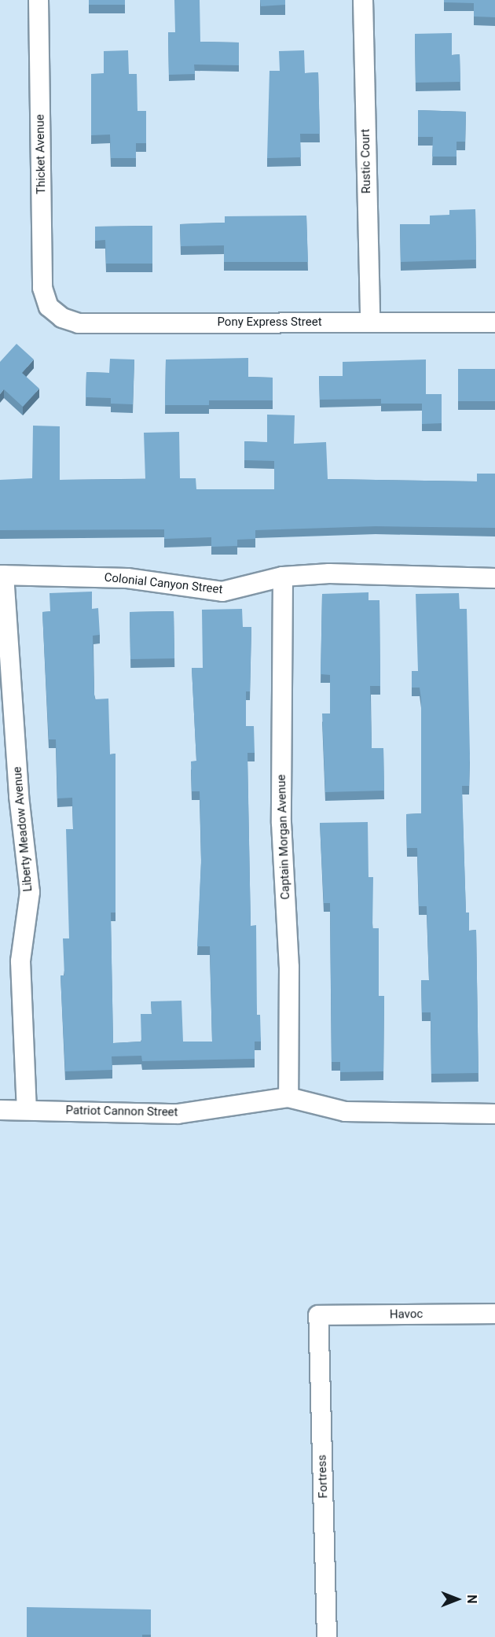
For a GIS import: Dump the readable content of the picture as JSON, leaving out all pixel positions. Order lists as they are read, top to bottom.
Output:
{
  "streets": {
    "street": [
      "Thicket Avenue",
      "Rustic Court",
      "Pony Express Street",
      "Colonial Canyon Street",
      "Liberty Meadow Avenue",
      "Captain Morgan Avenue",
      "Patriot Cannon Street",
      "Havoc",
      "Fortress"
    ]
  },
  "crossings": [
    ["Thicket Avenue", "Pony Express Street"],
    ["Rustic Court", "Pony Express Street"],
    ["Colonial Canyon Street", "Liberty Meadow Avenue"],
    ["Colonial Canyon Street", "Captain Morgan Avenue"],
    ["Liberty Meadow Avenue", "Patriot Cannon Street"],
    ["Captain Morgan Avenue", "Patriot Cannon Street"],
    ["Havoc", "Fortress"]
  ],
  "north": "right"
}
